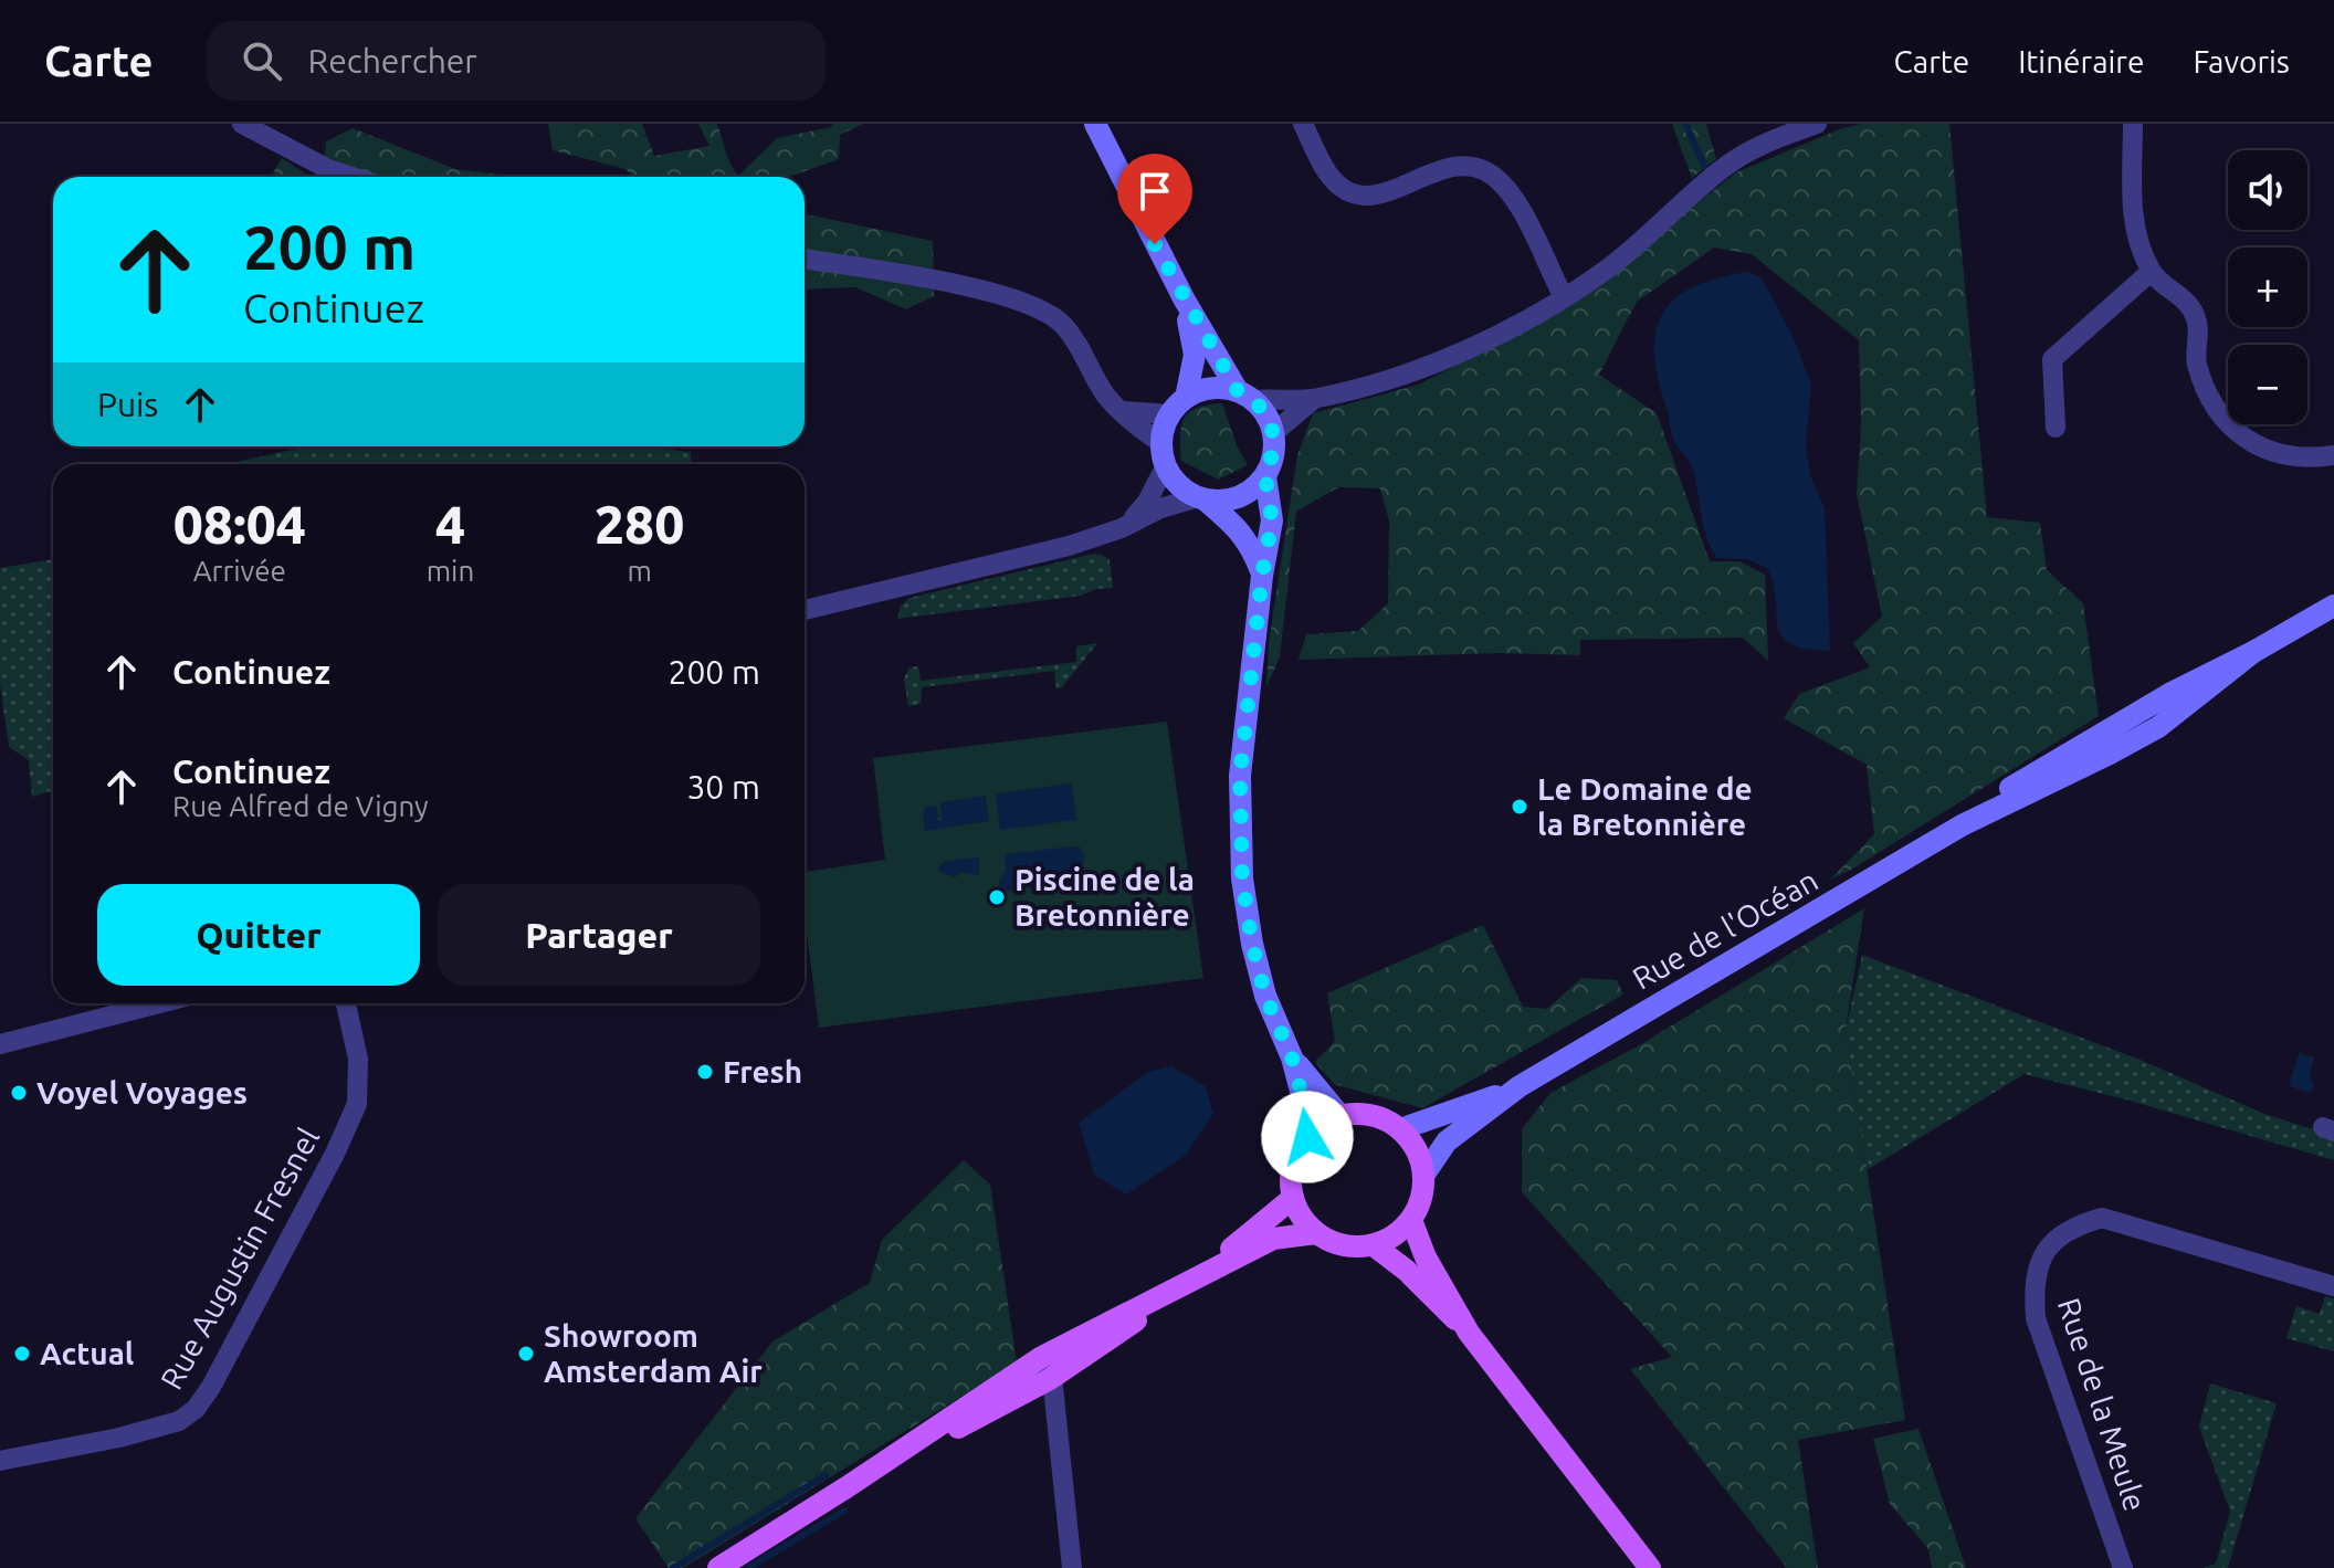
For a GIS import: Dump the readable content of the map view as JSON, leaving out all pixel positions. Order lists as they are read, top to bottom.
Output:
{
  "streets": {
    "main road": ["Rue de l'Océan"],
    "street": ["Rue Augustin Fresnel", "Rue de la Meule"]
  },
  "places": [
    "Le Domaine de la Bretonnière",
    "Piscine de la Bretonnière",
    "Fresh",
    "Voyel Voyages",
    "Actual",
    "Showroom Amsterdam Air"
  ],
  "page": {
    "header": "Carte",
    "search": "Rechercher",
    "nav": ["Carte", "Itinéraire", "Favoris"],
    "map_buttons": ["+", "−"],
    "turn": ["200 m", "Continuez"],
    "then": "Puis",
    "eta": [
      "08:04",
      "Arrivée",
      "4",
      "min",
      "280",
      "m"
    ],
    "list": [
      {
        "name": "Continuez",
        "value": "200 m"
      },
      {
        "name": "Continuez",
        "note": "Rue Alfred de Vigny",
        "value": "30 m"
      }
    ],
    "buttons": ["Quitter", "Partager"]
  }
}
